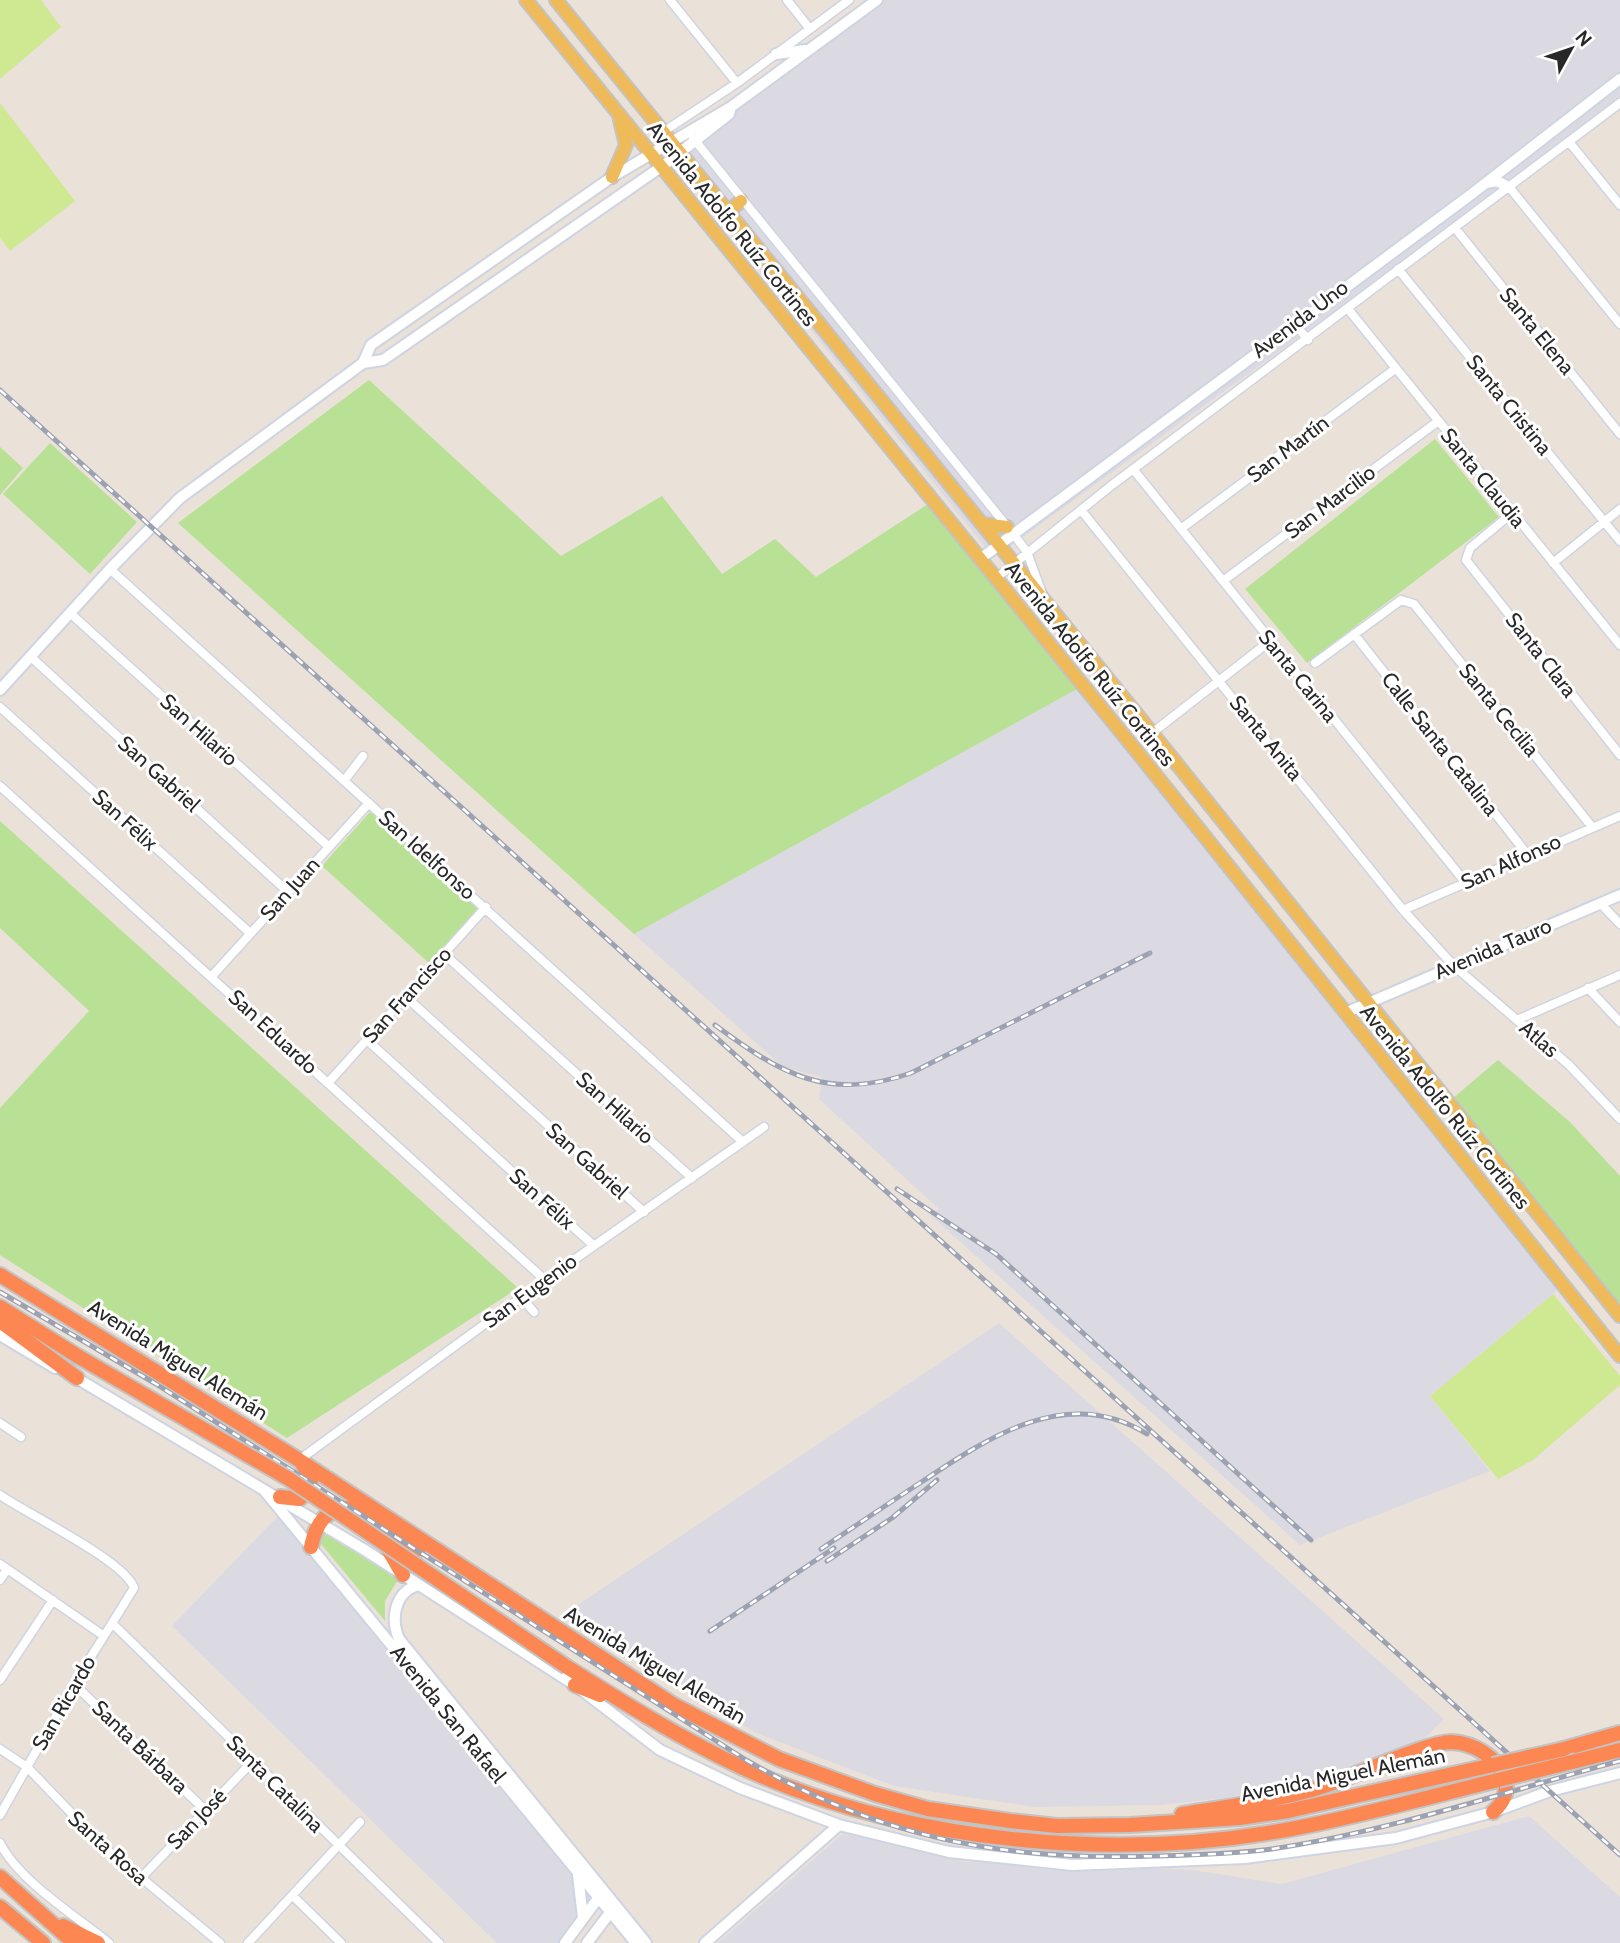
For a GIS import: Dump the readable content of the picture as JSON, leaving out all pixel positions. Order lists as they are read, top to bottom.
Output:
{
  "streets": {
    "highway": ["Avenida Miguel Alemán"],
    "main road": ["Avenida Adolfo Ruíz Cortines"],
    "street": [
      "Avenida Uno",
      "Santa Elena",
      "Santa Cristina",
      "San Martín",
      "Santa Claudia",
      "San Marcilio",
      "Santa Clara",
      "Santa Carina",
      "Santa Cecilia",
      "San Hilario",
      "Santa Anita",
      "Calle Santa Catalina",
      "San Gabriel",
      "San Félix",
      "San Idelfonso",
      "San Alfonso",
      "San Juan",
      "Avenida Tauro",
      "San Francisco",
      "San Eduardo",
      "Atlas",
      "San Eugenio",
      "San Ricardo",
      "Avenida San Rafael",
      "Santa Bárbara",
      "Santa Catalina",
      "San José",
      "Santa Rosa"
    ]
  },
  "crossings": [
    ["Avenida Adolfo Ruíz Cortines", "Avenida Uno"],
    ["Avenida Adolfo Ruíz Cortines", "Avenida Tauro"],
    ["Avenida Uno", "Santa Elena"],
    ["Avenida Uno", "Santa Cristina"],
    ["Avenida Uno", "Santa Claudia"],
    ["Avenida Uno", "Santa Carina"],
    ["Avenida Uno", "Santa Anita"],
    ["San Martín", "Santa Claudia"],
    ["San Martín", "Santa Carina"],
    ["Santa Claudia", "San Marcilio"],
    ["Santa Claudia", "Santa Clara"],
    ["San Marcilio", "Santa Carina"],
    ["Santa Carina", "San Alfonso"],
    ["Santa Cecilia", "Calle Santa Catalina"],
    ["Santa Cecilia", "San Alfonso"],
    ["San Hilario", "San Juan"],
    ["San Hilario", "San Francisco"],
    ["San Hilario", "San Eugenio"],
    ["Santa Anita", "San Alfonso"],
    ["Santa Anita", "Avenida Tauro"],
    ["Santa Anita", "Atlas"],
    ["Calle Santa Catalina", "San Alfonso"],
    ["San Gabriel", "San Juan"],
    ["San Gabriel", "San Francisco"],
    ["San Gabriel", "San Eugenio"],
    ["San Félix", "San Juan"],
    ["San Félix", "San Francisco"],
    ["San Félix", "San Eugenio"],
    ["San Idelfonso", "San Juan"],
    ["San Idelfonso", "San Francisco"],
    ["San Idelfonso", "San Eugenio"],
    ["San Juan", "San Eduardo"],
    ["Avenida Tauro", "Atlas"],
    ["San Francisco", "San Eduardo"],
    ["San Eduardo", "San Eugenio"],
    ["San Eugenio", "Avenida Miguel Alemán"],
    ["San Ricardo", "Santa Bárbara"],
    ["San Ricardo", "Santa Catalina"],
    ["San Ricardo", "Santa Rosa"],
    ["Santa Bárbara", "San José"],
    ["Santa Catalina", "San José"],
    ["San José", "Santa Rosa"]
  ],
  "north": "top right"
}
